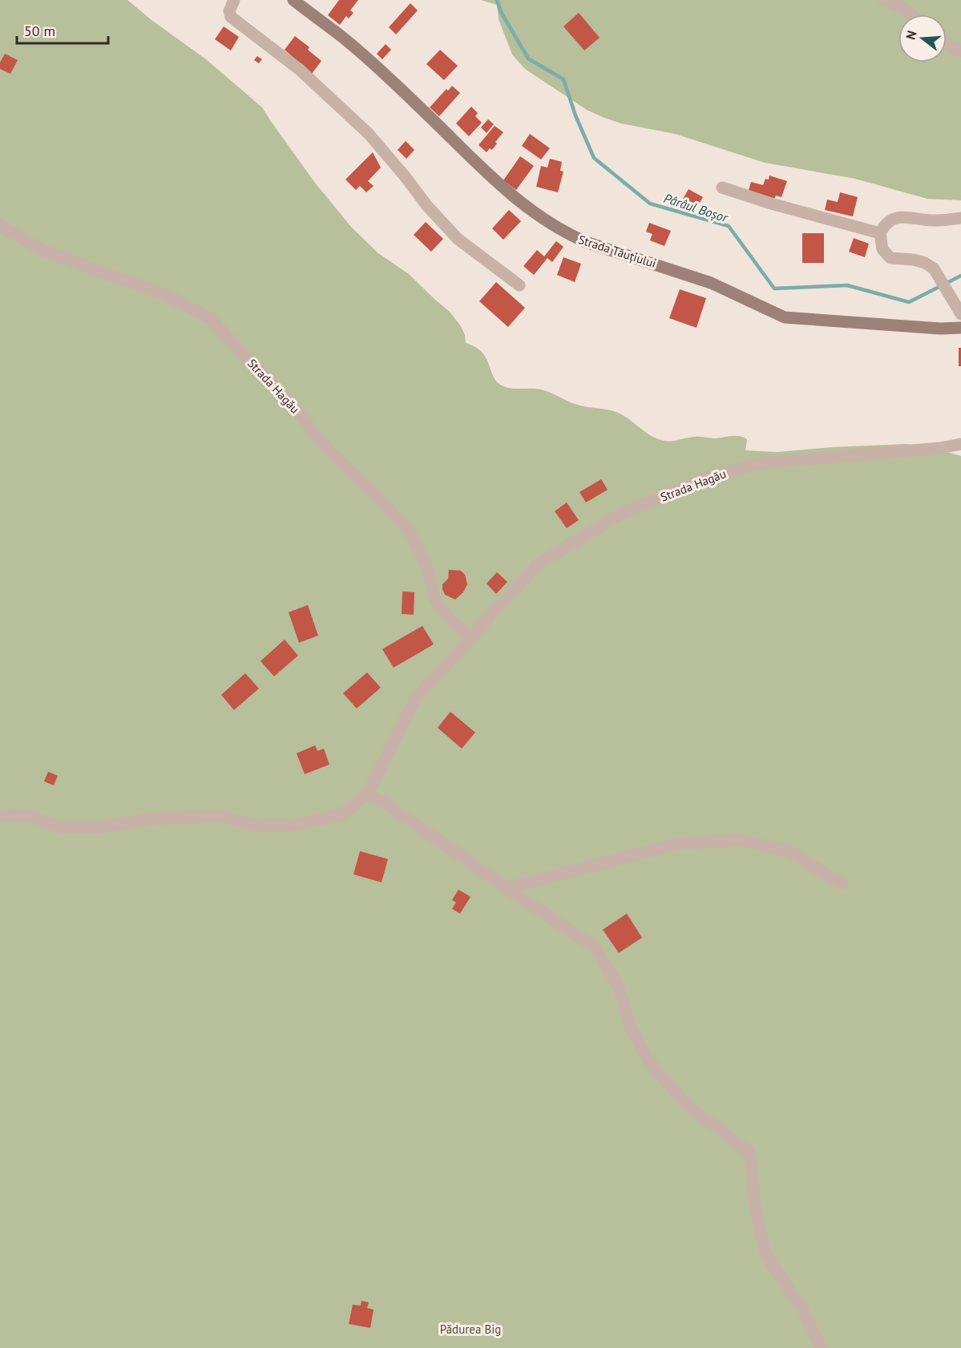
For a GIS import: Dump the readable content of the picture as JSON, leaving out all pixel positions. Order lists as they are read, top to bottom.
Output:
{
  "streets": {
    "street": ["Strada Tăuțiului", "Strada Hagău"]
  },
  "water": ["Pârâul Boșor"],
  "parks": ["Pădurea Big"],
  "scale_bar": "50 m",
  "north": "left"
}
